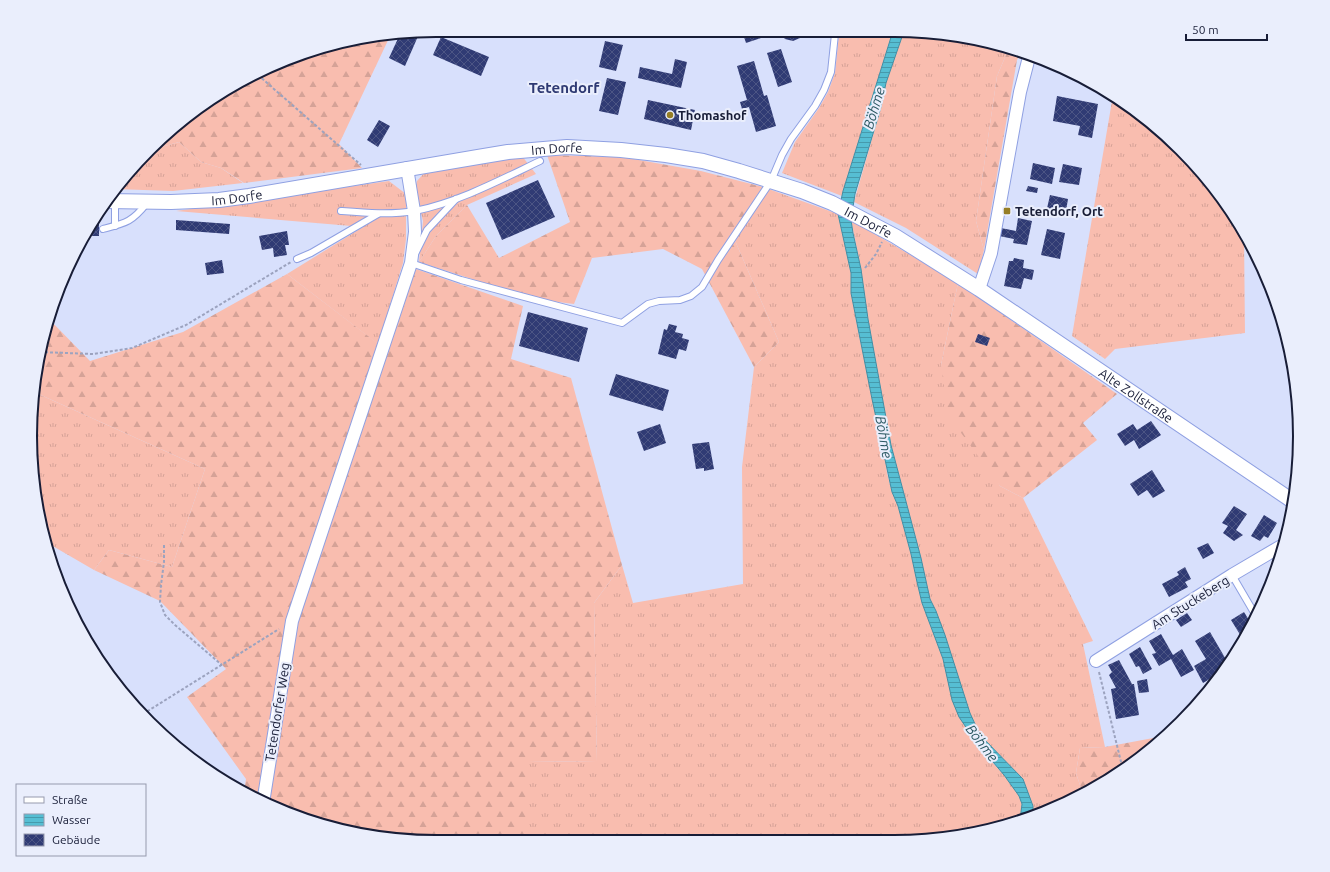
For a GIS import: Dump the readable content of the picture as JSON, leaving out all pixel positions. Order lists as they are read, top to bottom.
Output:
{
  "streets": {
    "street": [
      "Im Dorfe",
      "Alte Zollstraße",
      "Am Stuckeberg",
      "Tetendorfer Weg"
    ]
  },
  "crossings": [
    ["Im Dorfe", "Alte Zollstraße"],
    ["Im Dorfe", "Tetendorfer Weg"]
  ],
  "districts": ["Tetendorf"],
  "water": ["Böhme"],
  "places": {
    "other": ["Thomashof"],
    "transit": ["Tetendorf, Ort"]
  },
  "legend": ["Straße", "Wasser", "Gebäude"],
  "scale_bar": "50 m"
}
